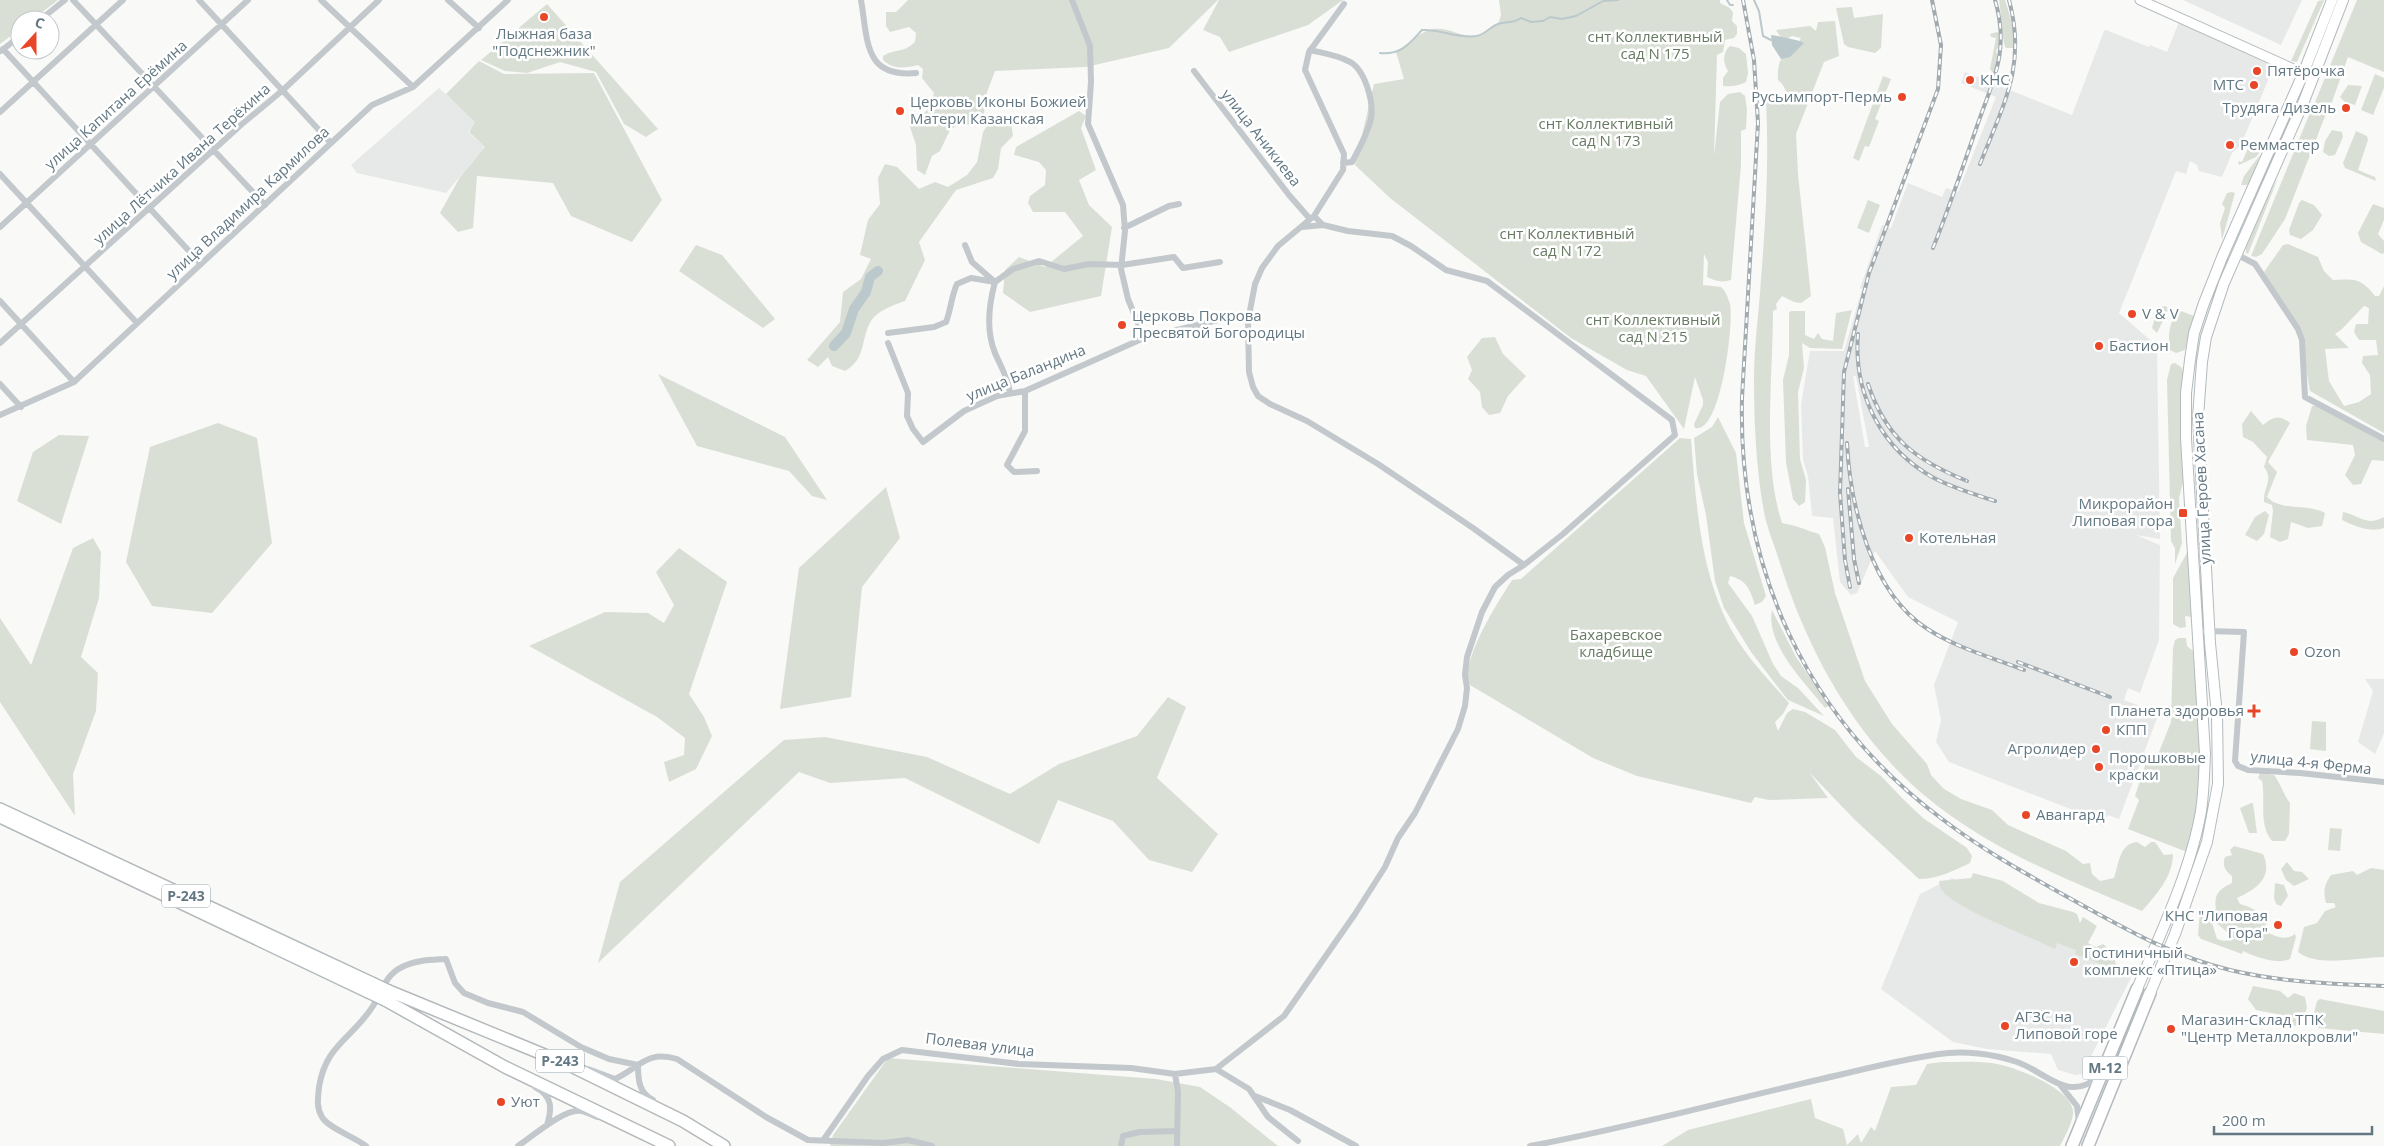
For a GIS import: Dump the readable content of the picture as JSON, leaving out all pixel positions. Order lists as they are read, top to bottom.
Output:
{
  "streets": {
    "highway": ["Р-243", "М-12"],
    "main road": ["улица Героев Хасана"],
    "street": [
      "улица Капитана Ерёмина",
      "улица Аникиева",
      "улица Лётчика Ивана Терёхина",
      "улица Владимира Кармилова",
      "улица Баландина",
      "улица 4-я Ферма",
      "Полевая улица"
    ]
  },
  "crossings": [
    ["улица Героев Хасана", "улица 4-я Ферма"],
    ["улица Героев Хасана", "М-12"]
  ],
  "parks": [
    "снт Коллективный сад N 175",
    "снт Коллективный сад N 173",
    "снт Коллективный сад N 172",
    "снт Коллективный сад N 215",
    "Бахаревское кладбище"
  ],
  "places": {
    "other": [
      "Лыжная база \"Подснежник\"",
      "Пятёрочка",
      "КНС",
      "МТС",
      "Русьимпорт-Пермь",
      "Трудяга Дизель",
      "Церковь Иконы Божией Матери Казанская",
      "Реммастер",
      "V & V",
      "Церковь Покрова Пресвятой Богородицы",
      "Бастион",
      "Котельная",
      "Ozon",
      "КПП",
      "Агролидер",
      "Порошковые краски",
      "Авангард",
      "КНС \"Липовая Гора\"",
      "Гостиничный комплекс «Птица»",
      "АГЗС на Липовой горе",
      "Магазин-Склад ТПК \"Центр Металлокровли\"",
      "Уют"
    ],
    "transit": ["Микрорайон Липовая гора"],
    "health": ["Планета здоровья"]
  },
  "scale_bar": "200 m",
  "north": "top"
}
